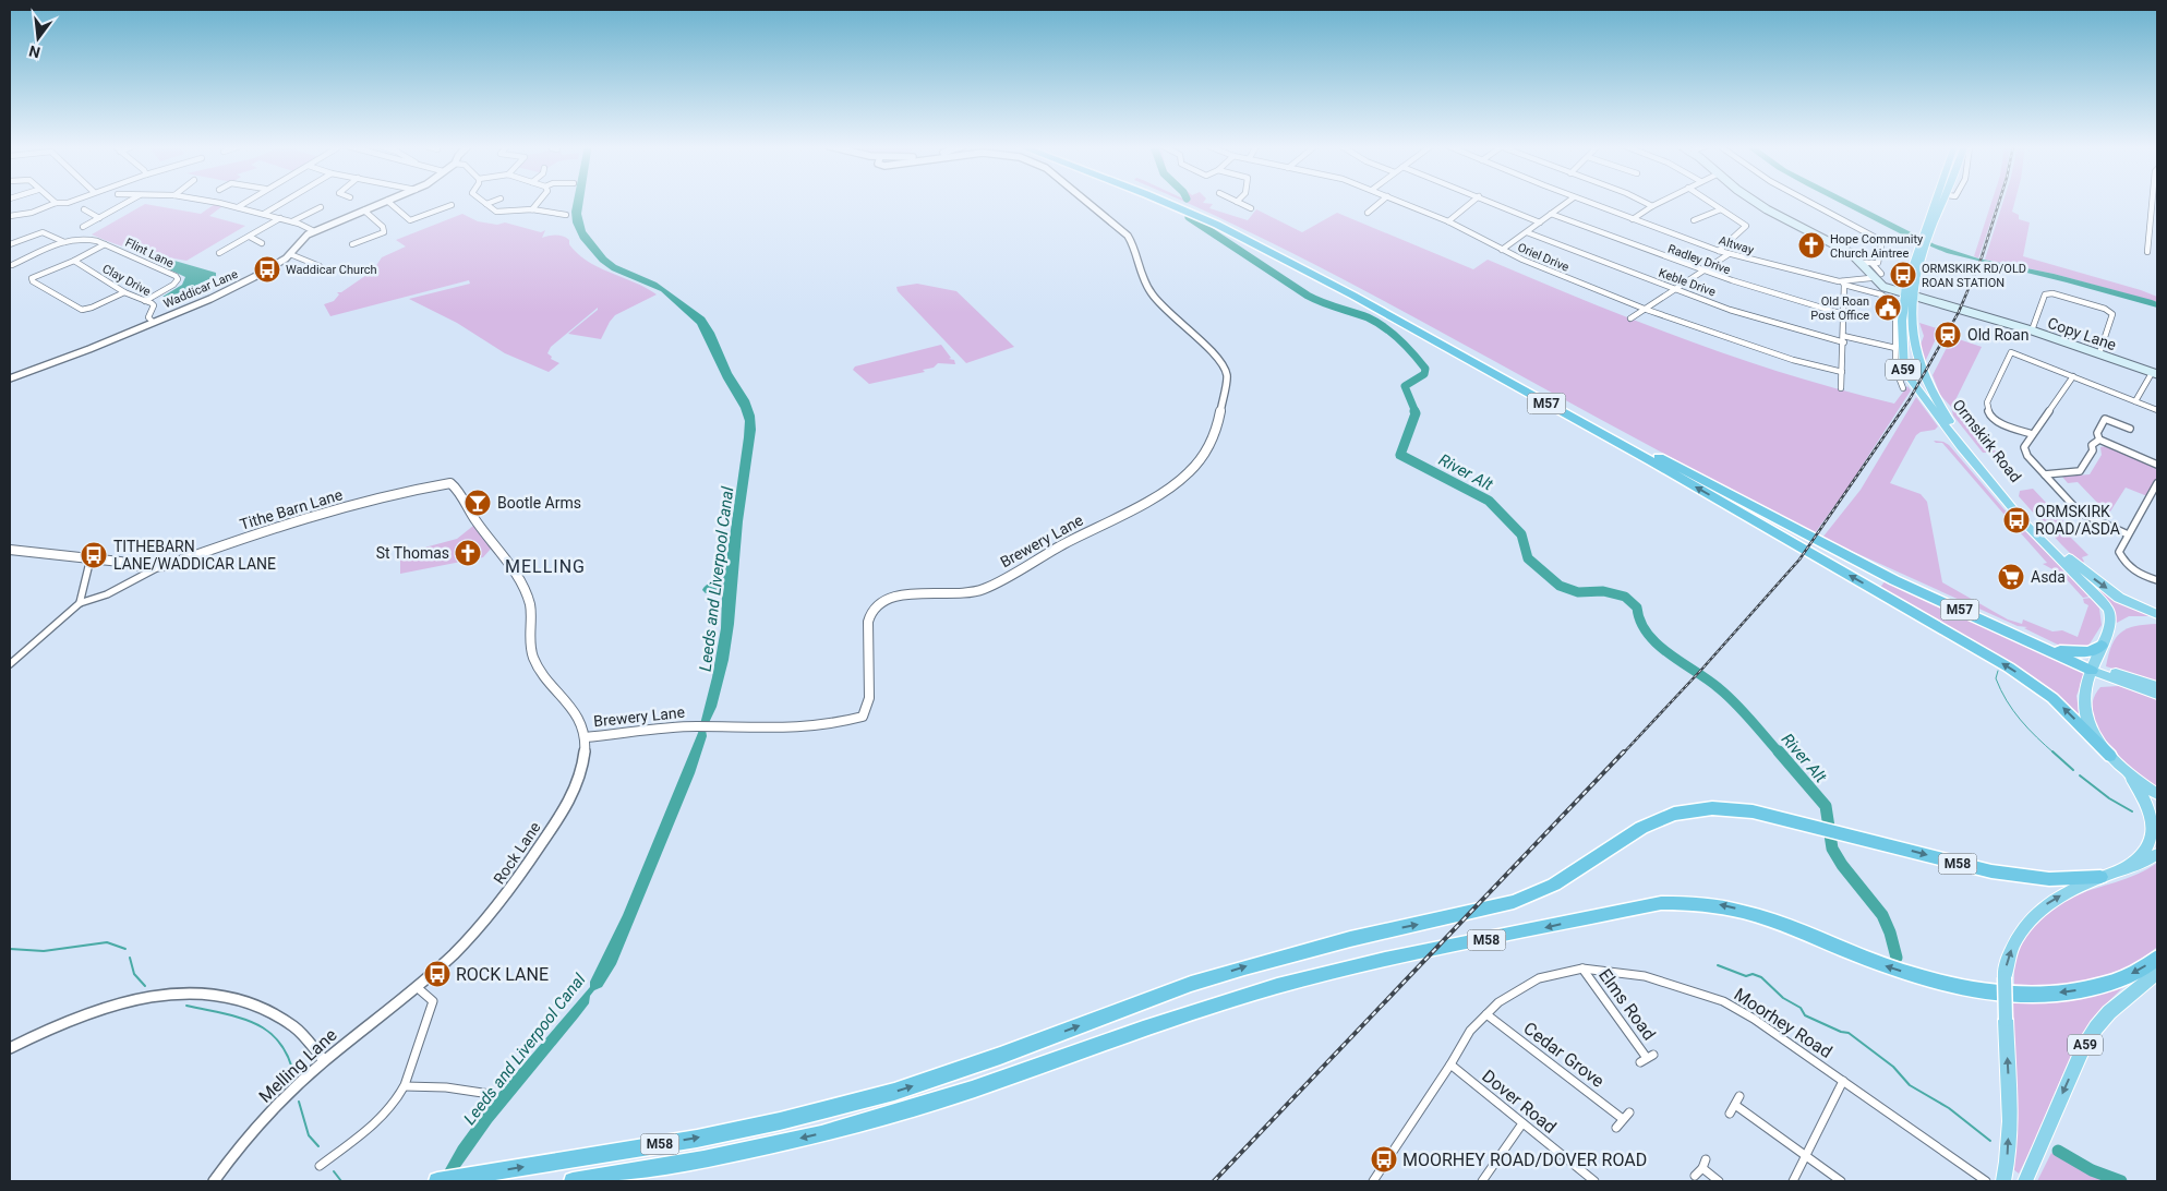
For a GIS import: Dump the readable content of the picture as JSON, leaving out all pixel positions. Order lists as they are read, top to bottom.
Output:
{
  "streets": {
    "highway": [
      "A59",
      "M57",
      "Ormskirk Road",
      "M58"
    ],
    "main road": ["Copy Lane"],
    "street": [
      "Altway",
      "Flint Lane",
      "Oriel Drive",
      "Radley Drive",
      "Clay Drive",
      "Keble Drive",
      "Waddicar Lane",
      "Tithe Barn Lane",
      "Brewery Lane",
      "Rock Lane",
      "Elms Road",
      "Moorhey Road",
      "Cedar Grove",
      "Melling Lane",
      "Dover Road"
    ]
  },
  "crossings": [
    ["Flint Lane", "Clay Drive"],
    ["Clay Drive", "Waddicar Lane"],
    ["Copy Lane", "Ormskirk Road"],
    ["A59", "M57"],
    ["A59", "Ormskirk Road"],
    ["A59", "M58"],
    ["M57", "Ormskirk Road"],
    ["Tithe Barn Lane", "Rock Lane"],
    ["Brewery Lane", "Rock Lane"],
    ["Rock Lane", "Melling Lane"],
    ["Elms Road", "Moorhey Road"],
    ["Moorhey Road", "Cedar Grove"],
    ["Moorhey Road", "Dover Road"]
  ],
  "districts": ["MELLING"],
  "water": ["River Alt", "Leeds and Liverpool Canal"],
  "places": {
    "church": ["Hope Community Church Aintree", "St Thomas"],
    "bus stop": [
      "Waddicar Church",
      "ORMSKIRK RD/OLD ROAN STATION",
      "ORMSKIRK ROAD/ASDA",
      "TITHEBARN LANE/WADDICAR LANE",
      "ROCK LANE",
      "MOORHEY ROAD/DOVER ROAD"
    ],
    "public building": ["Old Roan Post Office"],
    "station": ["Old Roan"],
    "bar": ["Bootle Arms"],
    "supermarket": ["Asda"]
  },
  "north": "bottom"
}
